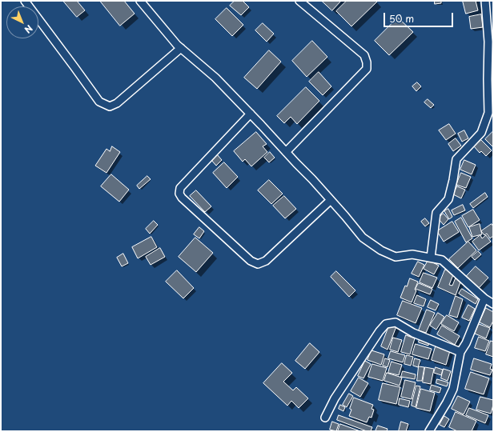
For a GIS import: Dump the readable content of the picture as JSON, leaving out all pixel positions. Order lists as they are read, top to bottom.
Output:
{
  "scale_bar": "50 m",
  "north": "bottom right"
}
